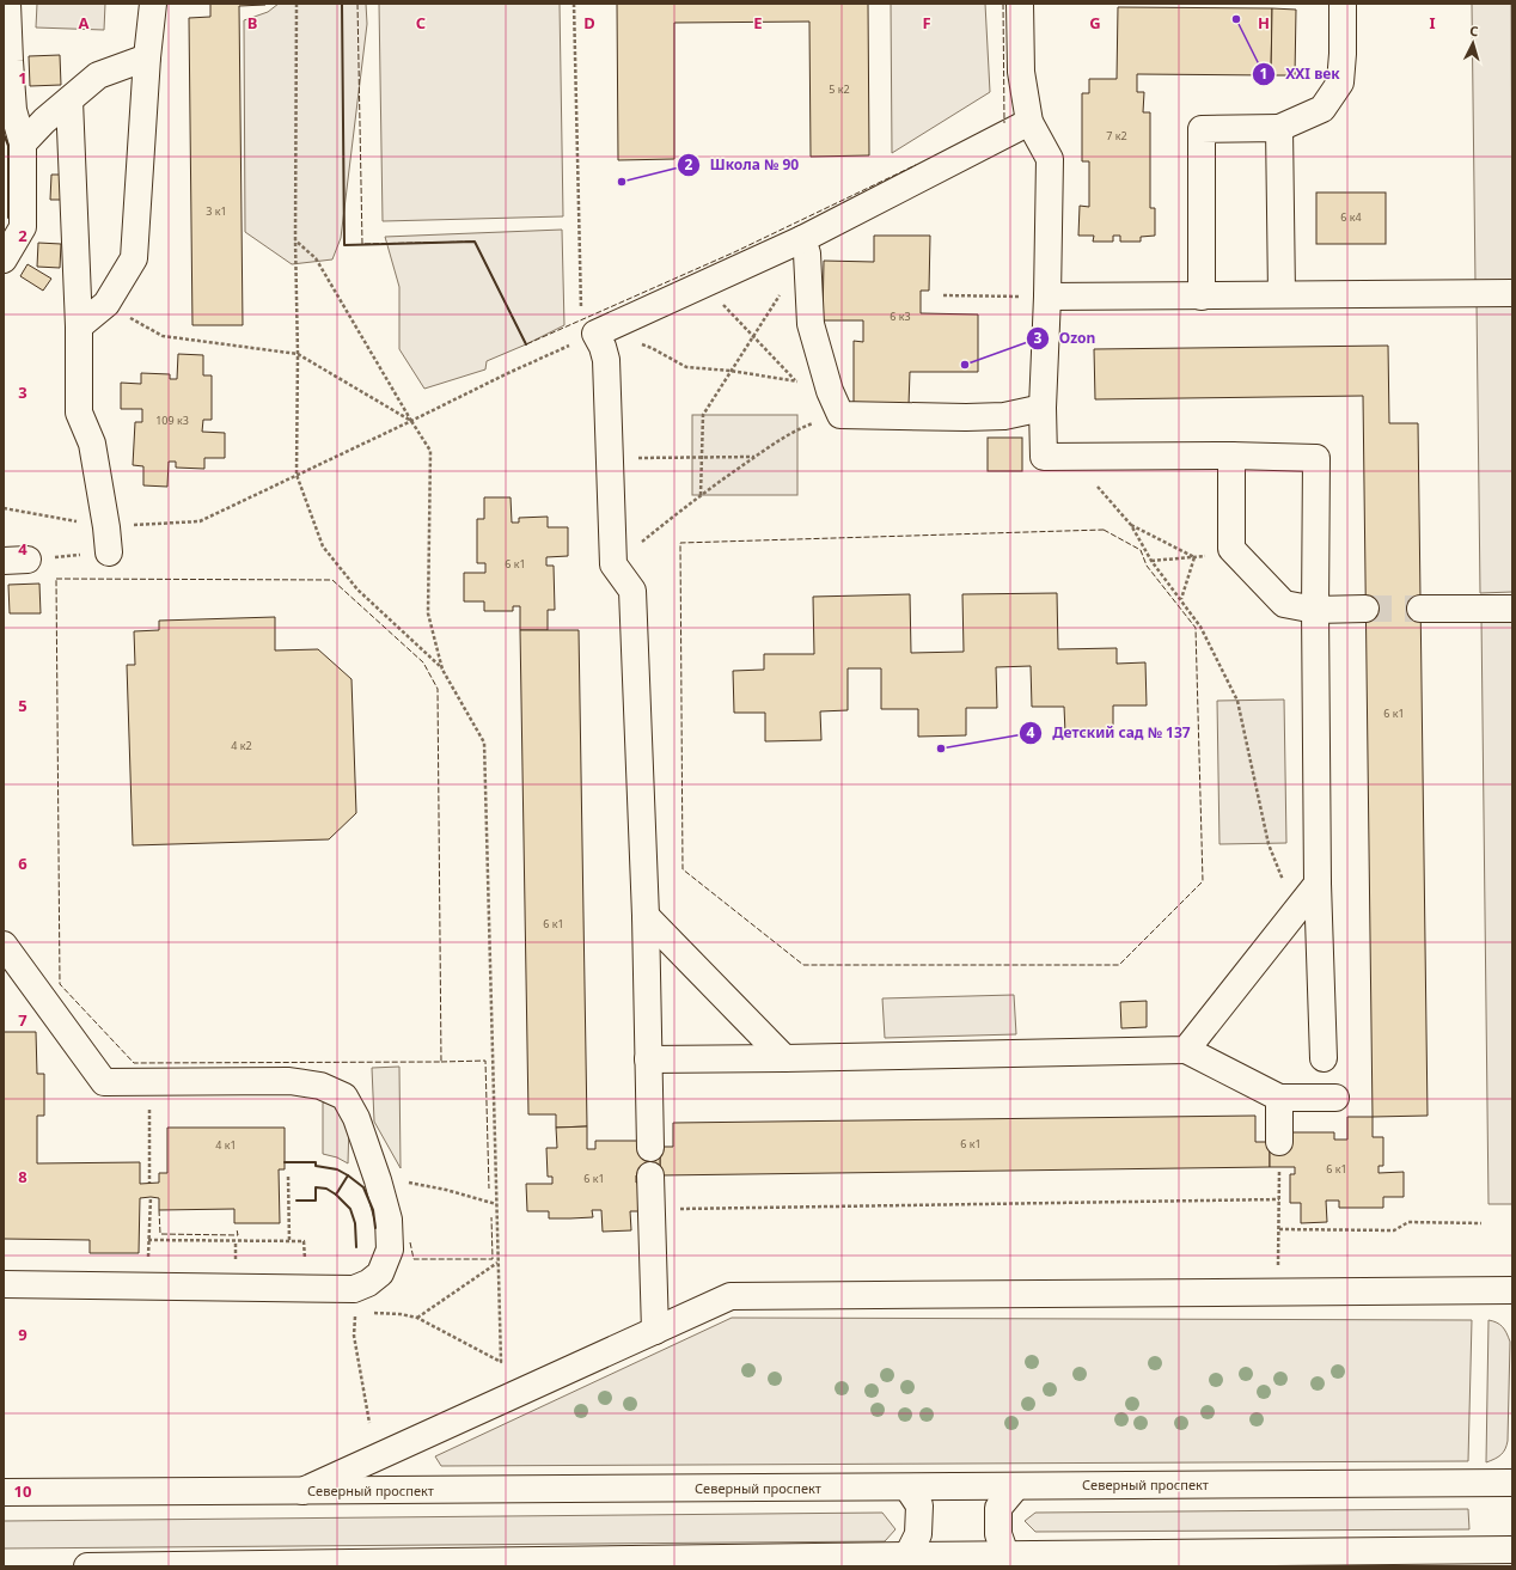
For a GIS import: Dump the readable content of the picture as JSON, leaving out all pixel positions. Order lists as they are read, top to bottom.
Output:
{
  "streets": {
    "main road": ["Северный проспект"]
  },
  "places": [
    "XXI век",
    "Школа № 90",
    "Ozon",
    "Детский сад № 137"
  ],
  "house_numbers": [
    "5 к2",
    "7 к2",
    "3 к1",
    "6 к4",
    "6 к3",
    "109 к3",
    "6 к1",
    "6 к1",
    "4 к2",
    "6 к1",
    "6 к1",
    "4 к1",
    "6 к1",
    "6 к1"
  ],
  "north": "top",
  "grid": {
    "columns": [
      "A",
      "B",
      "C",
      "D",
      "E",
      "F",
      "G",
      "H",
      "I"
    ],
    "rows": [
      "1",
      "2",
      "3",
      "4",
      "5",
      "6",
      "7",
      "8",
      "9",
      "10"
    ]
  }
}
